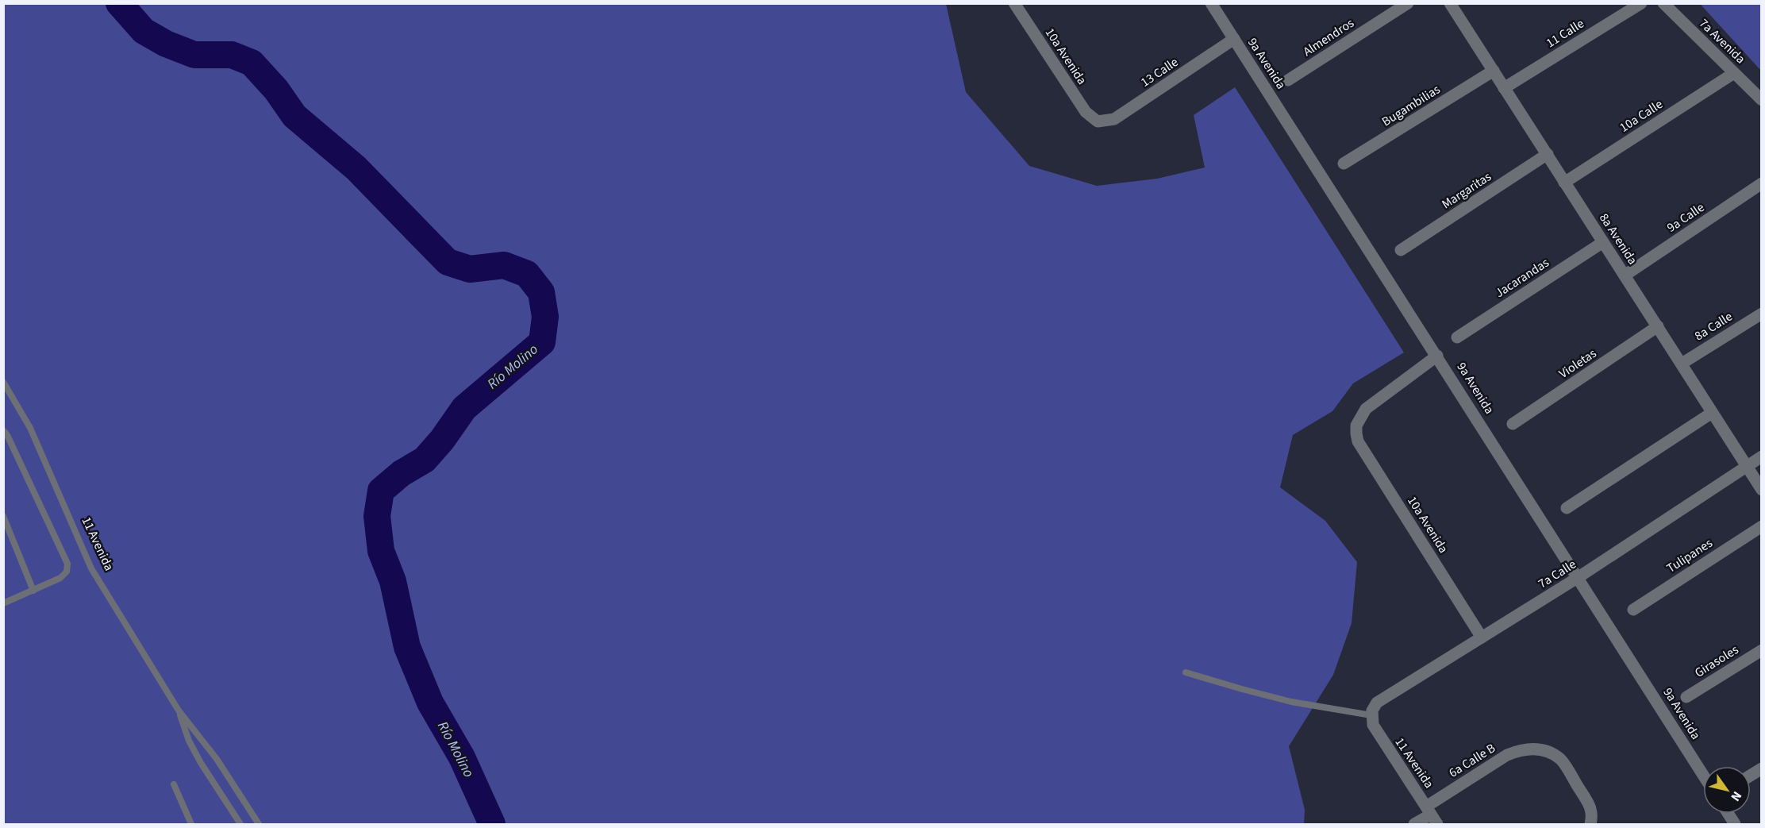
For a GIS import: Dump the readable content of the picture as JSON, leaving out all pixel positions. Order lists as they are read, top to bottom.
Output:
{
  "streets": {
    "street": [
      "11 Calle",
      "Almendros",
      "7a Avenida",
      "10a Avenida",
      "9a Avenida",
      "13 Calle",
      "Bugambilias",
      "10a Calle",
      "Margaritas",
      "9a Calle",
      "8a Avenida",
      "Jacarandas",
      "8a Calle",
      "Violetas",
      "11 Avenida",
      "Tulipanes",
      "7a Calle",
      "Girasoles",
      "6a Calle B"
    ]
  },
  "crossings": [
    ["11 Calle", "8a Avenida"],
    ["7a Avenida", "10a Calle"],
    ["10a Avenida", "9a Avenida"],
    ["10a Avenida", "13 Calle"],
    ["10a Avenida", "7a Calle"],
    ["9a Avenida", "13 Calle"],
    ["9a Avenida", "7a Calle"],
    ["Bugambilias", "8a Avenida"],
    ["10a Calle", "8a Avenida"],
    ["Margaritas", "8a Avenida"],
    ["9a Calle", "8a Avenida"],
    ["8a Avenida", "Jacarandas"],
    ["8a Avenida", "8a Calle"],
    ["8a Avenida", "Violetas"],
    ["8a Avenida", "7a Calle"],
    ["11 Avenida", "7a Calle"],
    ["11 Avenida", "6a Calle B"]
  ],
  "water": ["Río Molino"],
  "north": "bottom right"
}
